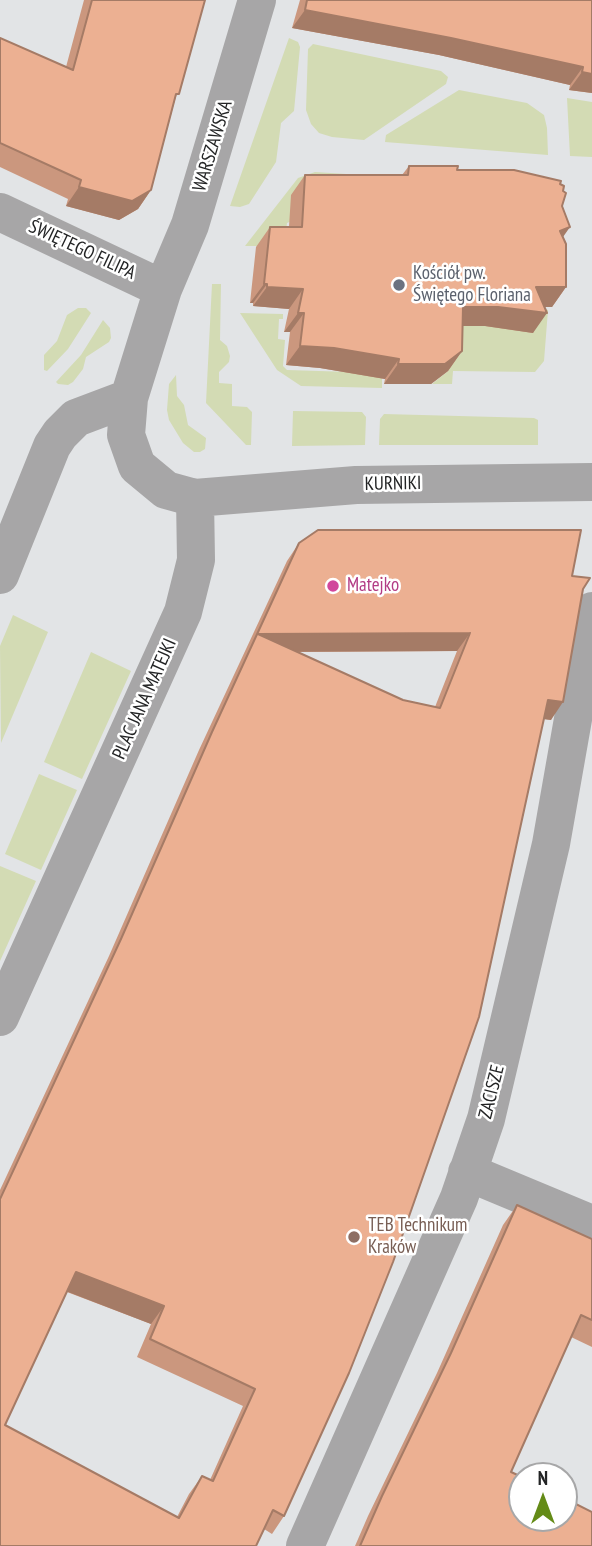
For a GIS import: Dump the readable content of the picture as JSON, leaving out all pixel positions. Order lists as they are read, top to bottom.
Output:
{
  "streets": {
    "street": [
      "WARSZAWSKA",
      "ŚWIĘTEGO FILIPA",
      "KURNIKI",
      "PLAC JANA MATEJKI",
      "ZACISZE"
    ]
  },
  "crossings": [
    ["WARSZAWSKA", "ŚWIĘTEGO FILIPA"],
    ["KURNIKI", "PLAC JANA MATEJKI"]
  ],
  "places": ["Kościół pw. Świętego Floriana", "Matejko", "TEB Technikum Kraków"],
  "north": "top"
}
